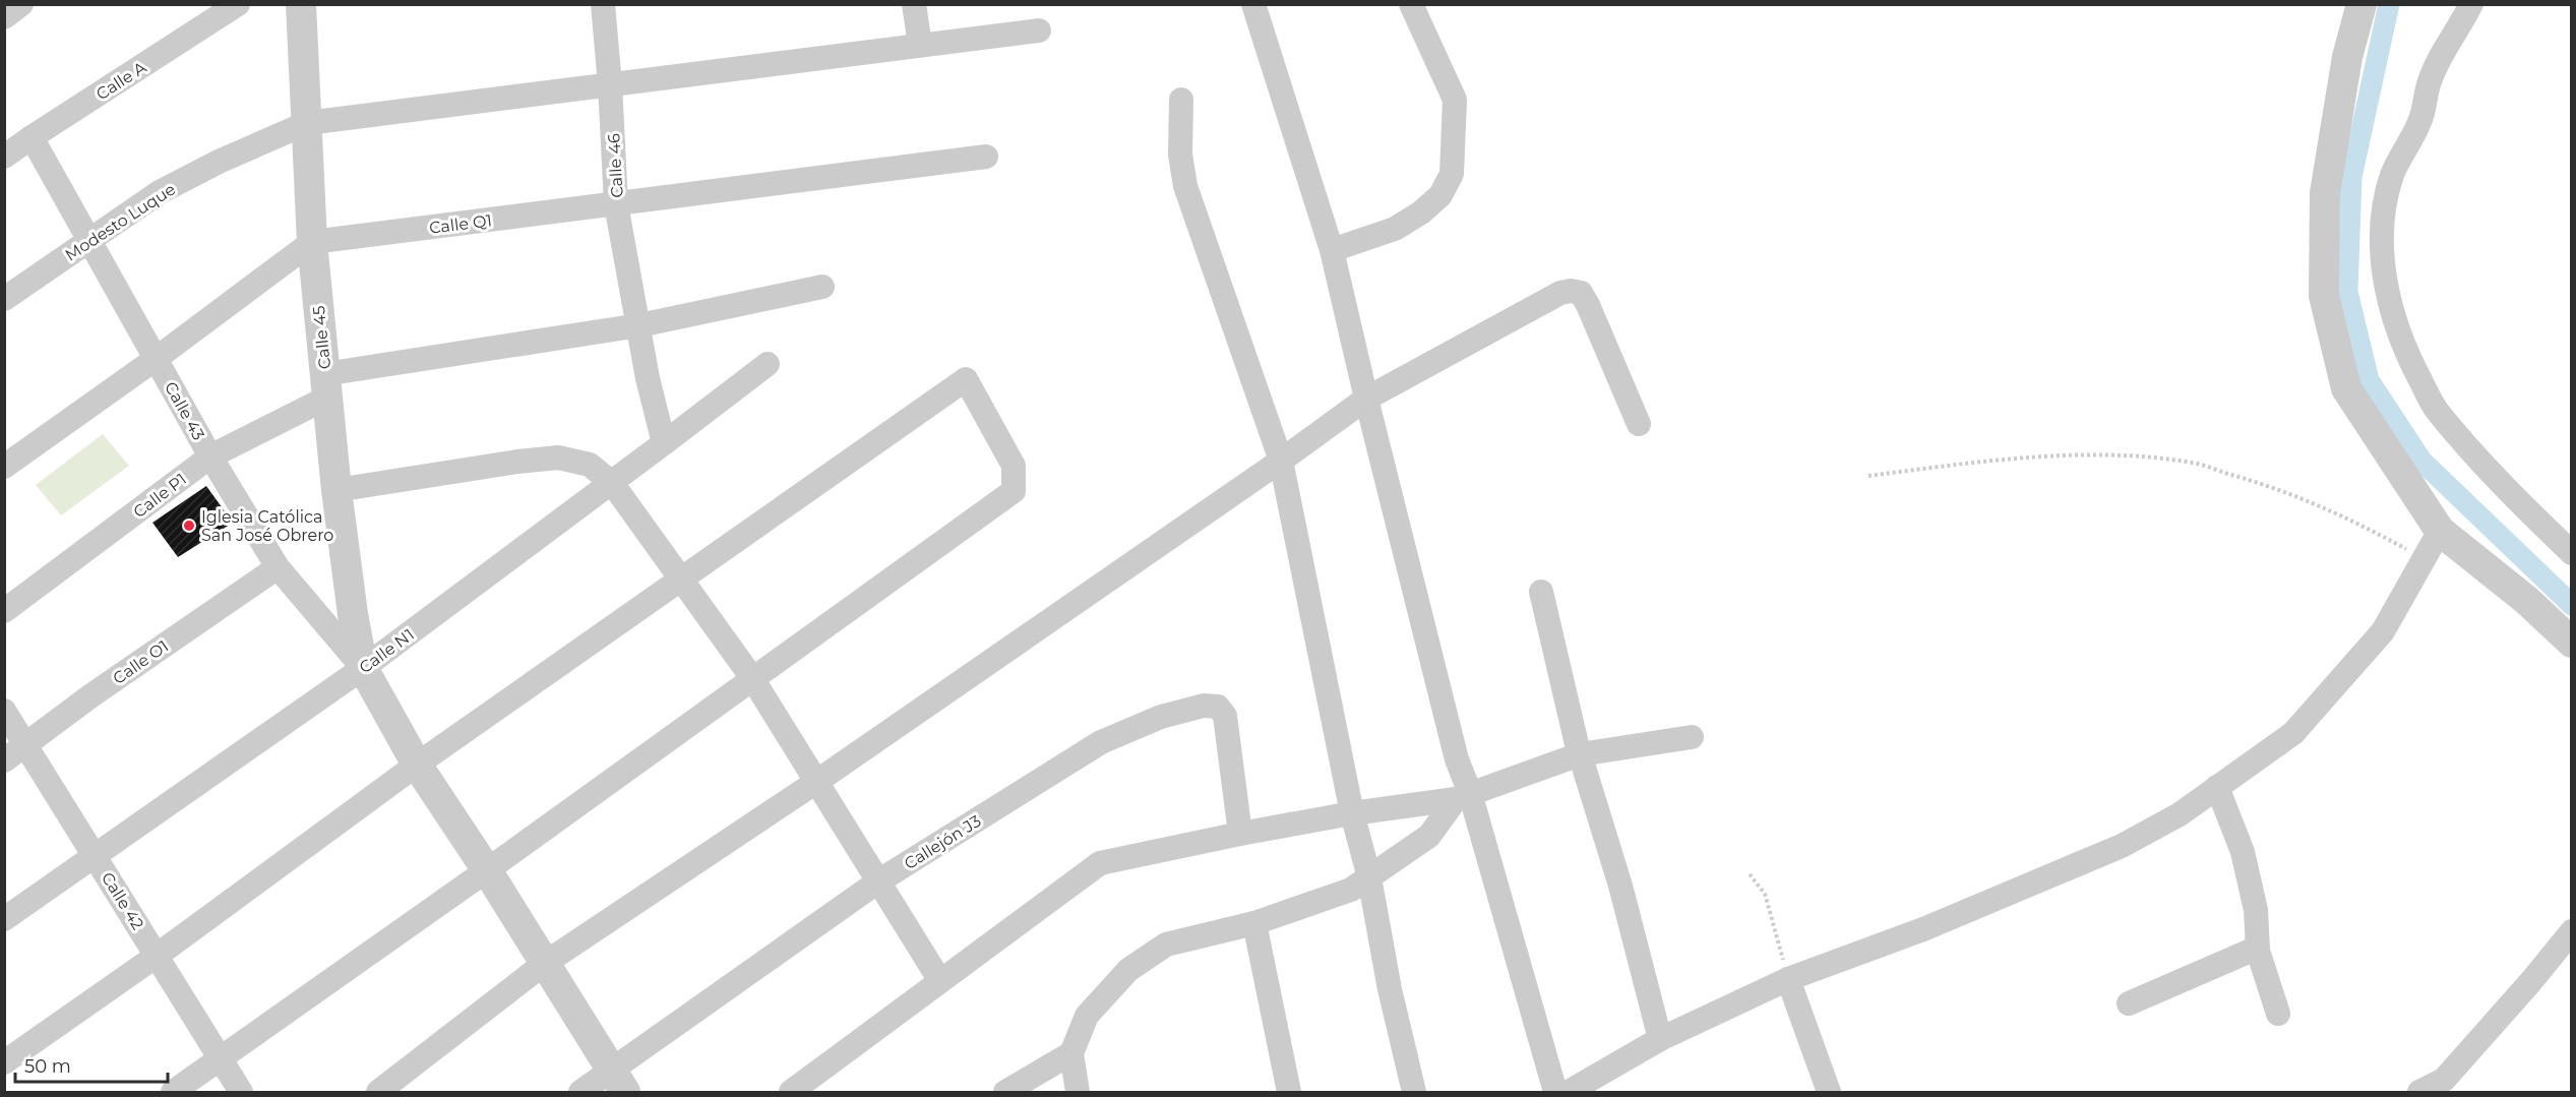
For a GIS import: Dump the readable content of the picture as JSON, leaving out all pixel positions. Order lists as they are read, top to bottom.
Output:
{
  "streets": {
    "street": [
      "Calle A",
      "Calle 46",
      "Modesto Luque",
      "Calle Q1",
      "Calle 45",
      "Calle 43",
      "Calle P1",
      "Calle N1",
      "Calle O1",
      "Callejón J3",
      "Calle 42"
    ]
  },
  "crossings": [
    ["Calle A", "Calle 43"],
    ["Calle 46", "Modesto Luque"],
    ["Calle 46", "Calle Q1"],
    ["Calle 46", "Calle P1"],
    ["Modesto Luque", "Calle 45"],
    ["Modesto Luque", "Calle 43"],
    ["Calle Q1", "Calle 45"],
    ["Calle Q1", "Calle 43"],
    ["Calle 45", "Calle 43"],
    ["Calle 45", "Calle P1"],
    ["Calle 45", "Calle N1"],
    ["Calle 45", "Callejón J3"],
    ["Calle 43", "Calle P1"],
    ["Calle 43", "Calle N1"],
    ["Calle 43", "Calle O1"],
    ["Calle N1", "Calle 42"],
    ["Calle O1", "Calle 42"]
  ],
  "places": ["Iglesia Católica San José Obrero"],
  "scale_bar": "50 m"
}
